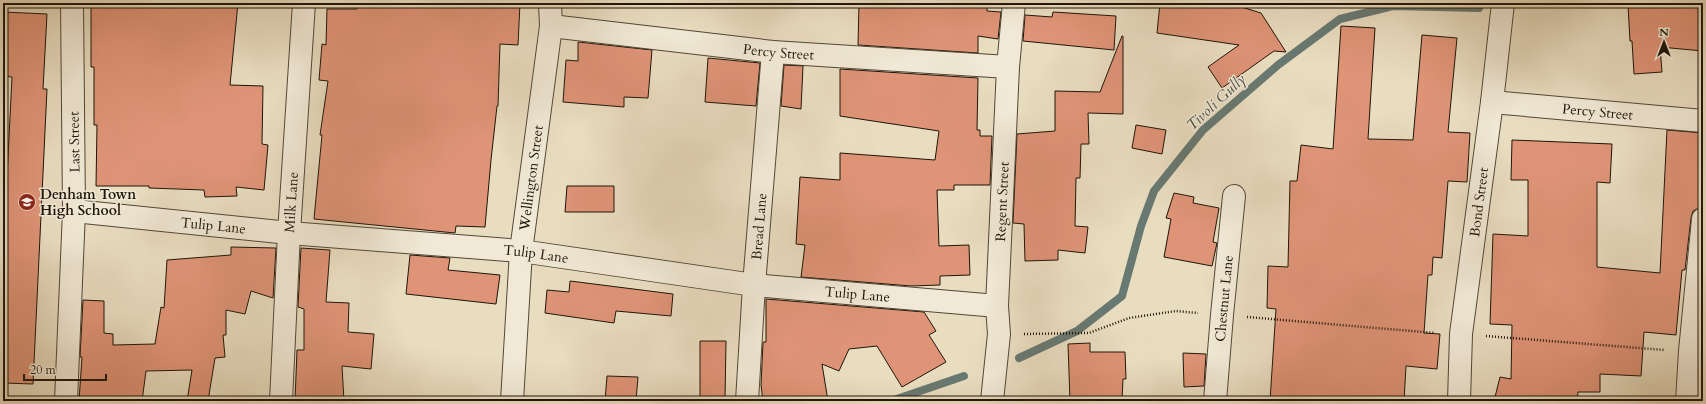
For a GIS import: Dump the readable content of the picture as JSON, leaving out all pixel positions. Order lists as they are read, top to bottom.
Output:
{
  "streets": {
    "street": [
      "Percy Street",
      "Last Street",
      "Wellington Street",
      "Milk Lane",
      "Regent Street",
      "Bond Street",
      "Tulip Lane",
      "Bread Lane",
      "Chestnut Lane"
    ]
  },
  "crossings": [
    ["Percy Street", "Wellington Street"],
    ["Percy Street", "Regent Street"],
    ["Percy Street", "Bond Street"],
    ["Percy Street", "Bread Lane"],
    ["Last Street", "Tulip Lane"],
    ["Wellington Street", "Tulip Lane"],
    ["Milk Lane", "Tulip Lane"],
    ["Regent Street", "Tulip Lane"],
    ["Tulip Lane", "Bread Lane"]
  ],
  "water": ["Tivoli Gully"],
  "places": {
    "school or university": ["Denham Town High School"]
  },
  "scale_bar": "20 m",
  "north": "top"
}
